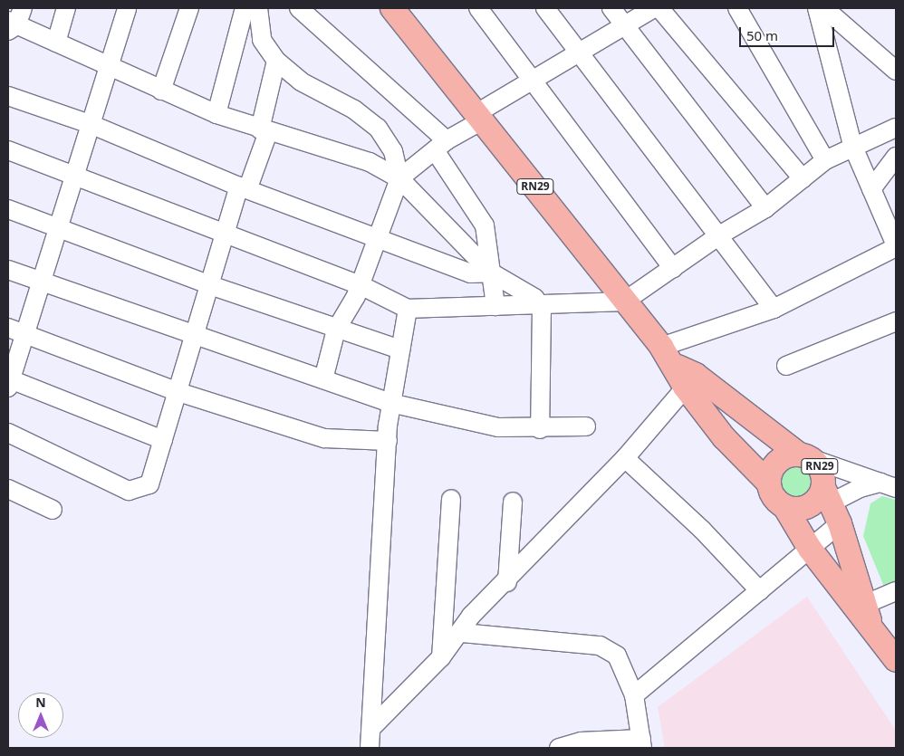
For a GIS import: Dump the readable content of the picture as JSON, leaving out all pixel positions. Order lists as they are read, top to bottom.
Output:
{
  "streets": {
    "main road": ["RN29"]
  },
  "scale_bar": "50 m",
  "north": "top"
}
